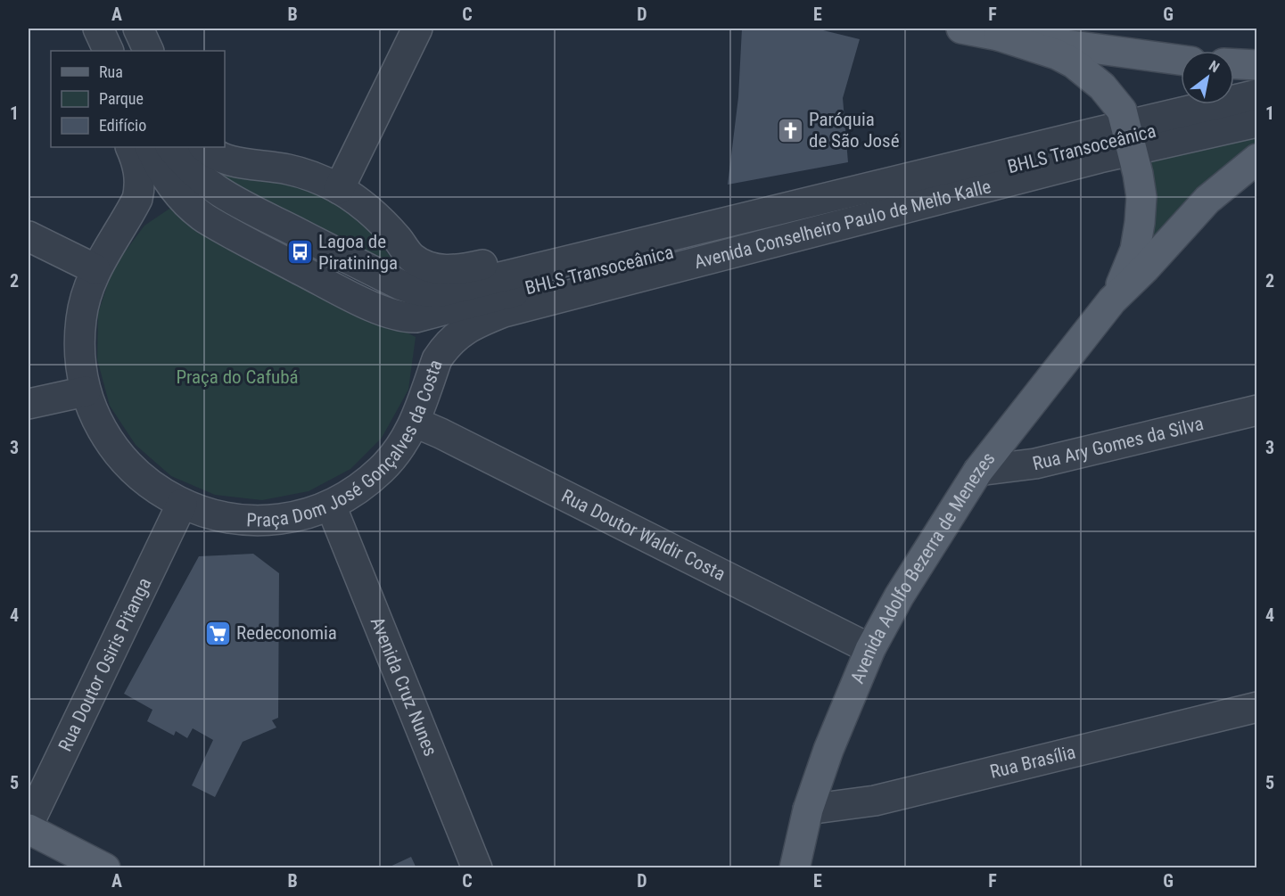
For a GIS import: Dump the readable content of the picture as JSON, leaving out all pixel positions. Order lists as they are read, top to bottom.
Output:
{
  "streets": {
    "main road": ["Avenida Adolfo Bezerra de Menezes"],
    "street": [
      "BHLS Transoceânica",
      "Avenida Conselheiro Paulo de Mello Kalle",
      "Praça Dom José Gonçalves da Costa",
      "Rua Ary Gomes da Silva",
      "Rua Doutor Waldir Costa",
      "Rua Doutor Osiris Pitanga",
      "Avenida Cruz Nunes",
      "Rua Brasília"
    ]
  },
  "crossings": [
    ["BHLS Transoceânica", "Avenida Conselheiro Paulo de Mello Kalle"],
    ["Avenida Conselheiro Paulo de Mello Kalle", "Praça Dom José Gonçalves da Costa"],
    ["Praça Dom José Gonçalves da Costa", "Rua Doutor Waldir Costa"],
    ["Praça Dom José Gonçalves da Costa", "Rua Doutor Osiris Pitanga"],
    ["Praça Dom José Gonçalves da Costa", "Avenida Cruz Nunes"],
    ["Rua Ary Gomes da Silva", "Avenida Adolfo Bezerra de Menezes"],
    ["Rua Doutor Waldir Costa", "Avenida Adolfo Bezerra de Menezes"],
    ["Avenida Adolfo Bezerra de Menezes", "Rua Brasília"]
  ],
  "parks": ["Praça do Cafubá"],
  "places": {
    "church": ["Paróquia de São José"],
    "bus stop": ["Lagoa de Piratininga"],
    "supermarket": ["Redeconomia"]
  },
  "legend": ["Rua", "Parque", "Edifício"],
  "north": "top right",
  "grid": {
    "columns": [
      "A",
      "B",
      "C",
      "D",
      "E",
      "F",
      "G"
    ],
    "rows": [
      "1",
      "2",
      "3",
      "4",
      "5"
    ]
  }
}
